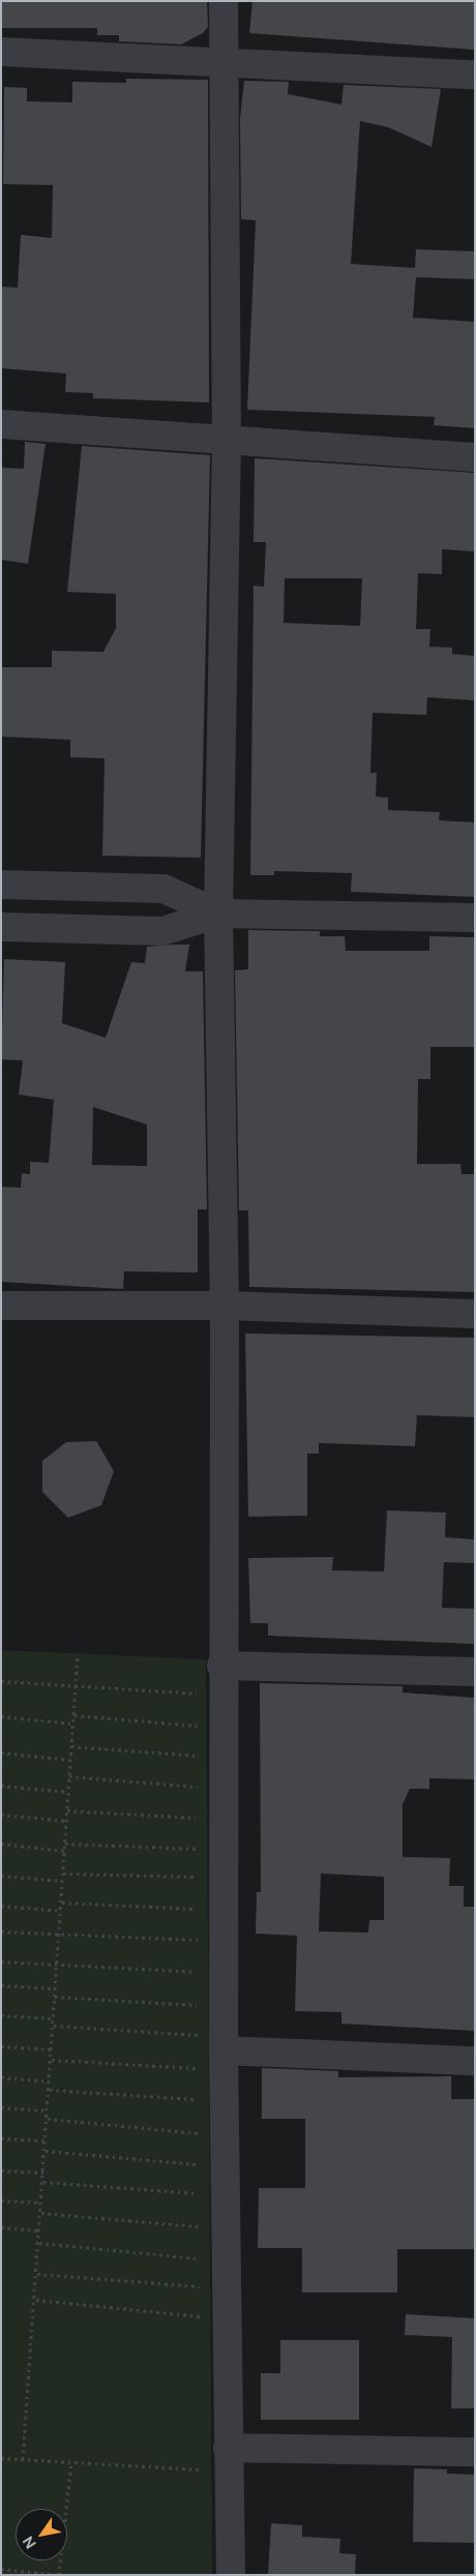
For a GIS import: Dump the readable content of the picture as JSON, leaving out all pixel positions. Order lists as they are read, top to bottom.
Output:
{
  "north": "bottom left"
}
